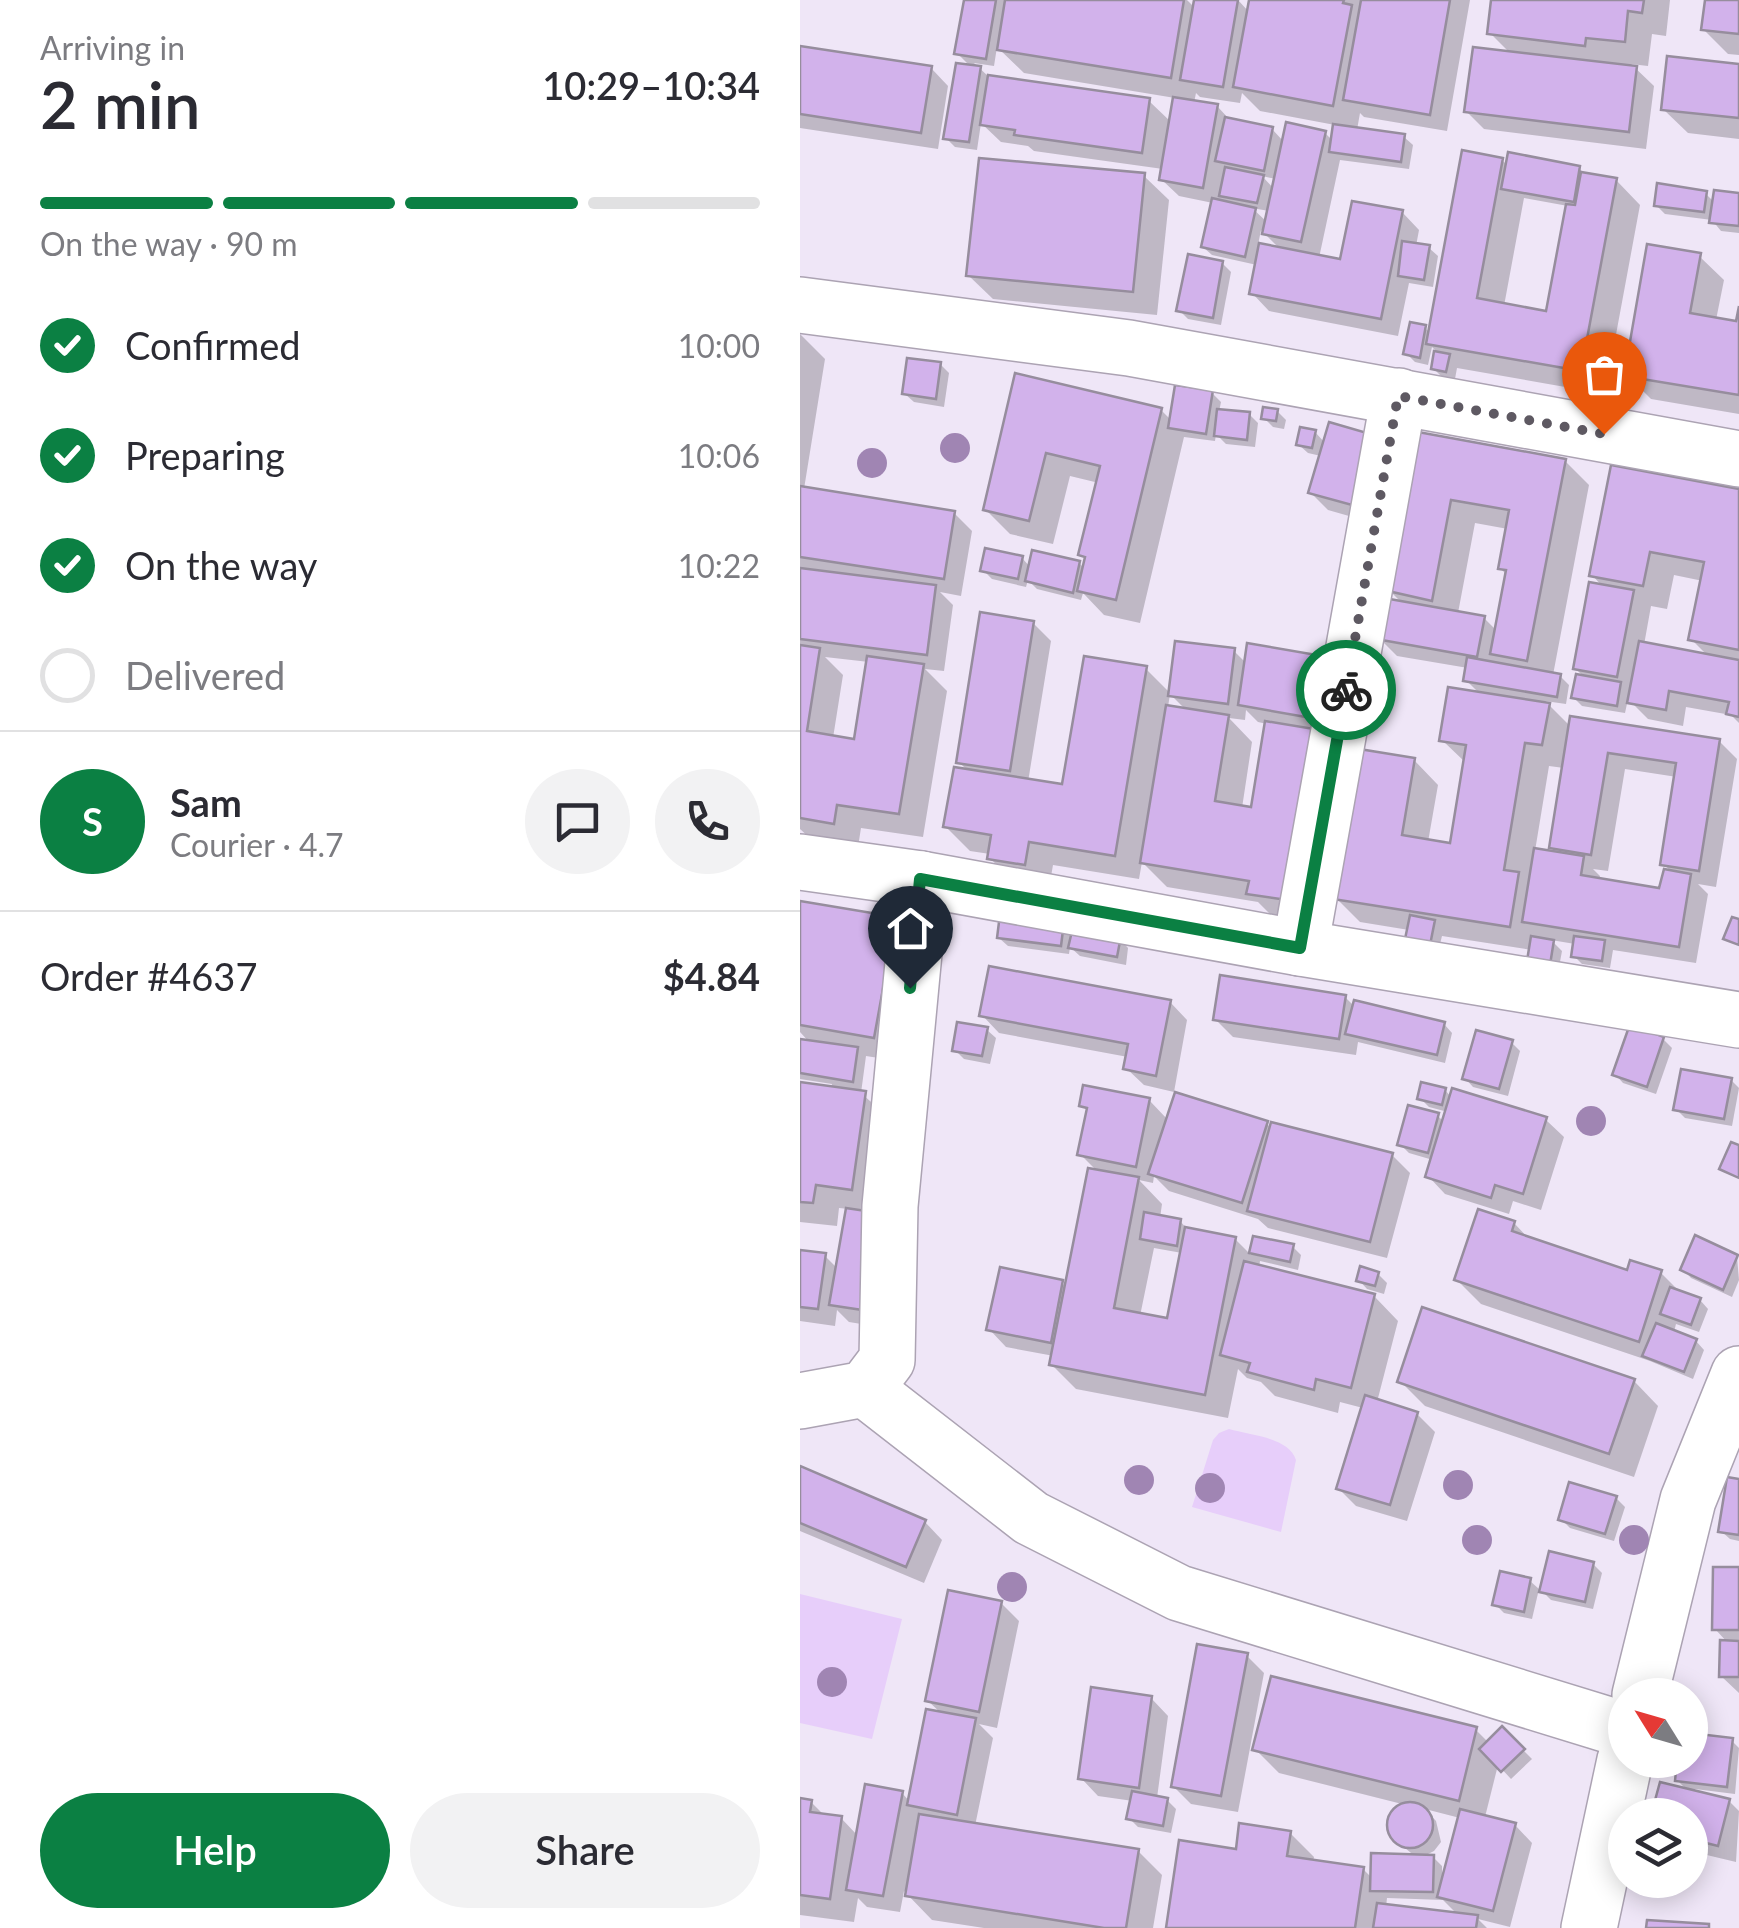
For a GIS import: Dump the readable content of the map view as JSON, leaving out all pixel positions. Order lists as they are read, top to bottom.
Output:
{
  "north": "top left",
  "page": {
    "heading": ["2 min", "Arriving in", "10:29–10:34"],
    "panel": [
      "Sam",
      "Courier · 4.7",
      "Order #4637",
      "$4.84"
    ],
    "bar": "On the way · 90 m",
    "list": [
      ["Confirmed", "10:00"],
      ["Preparing", "10:06"],
      ["On the way", "10:22"],
      "Delivered"
    ],
    "round": "S",
    "buttons": ["Help", "Share"]
  }
}
